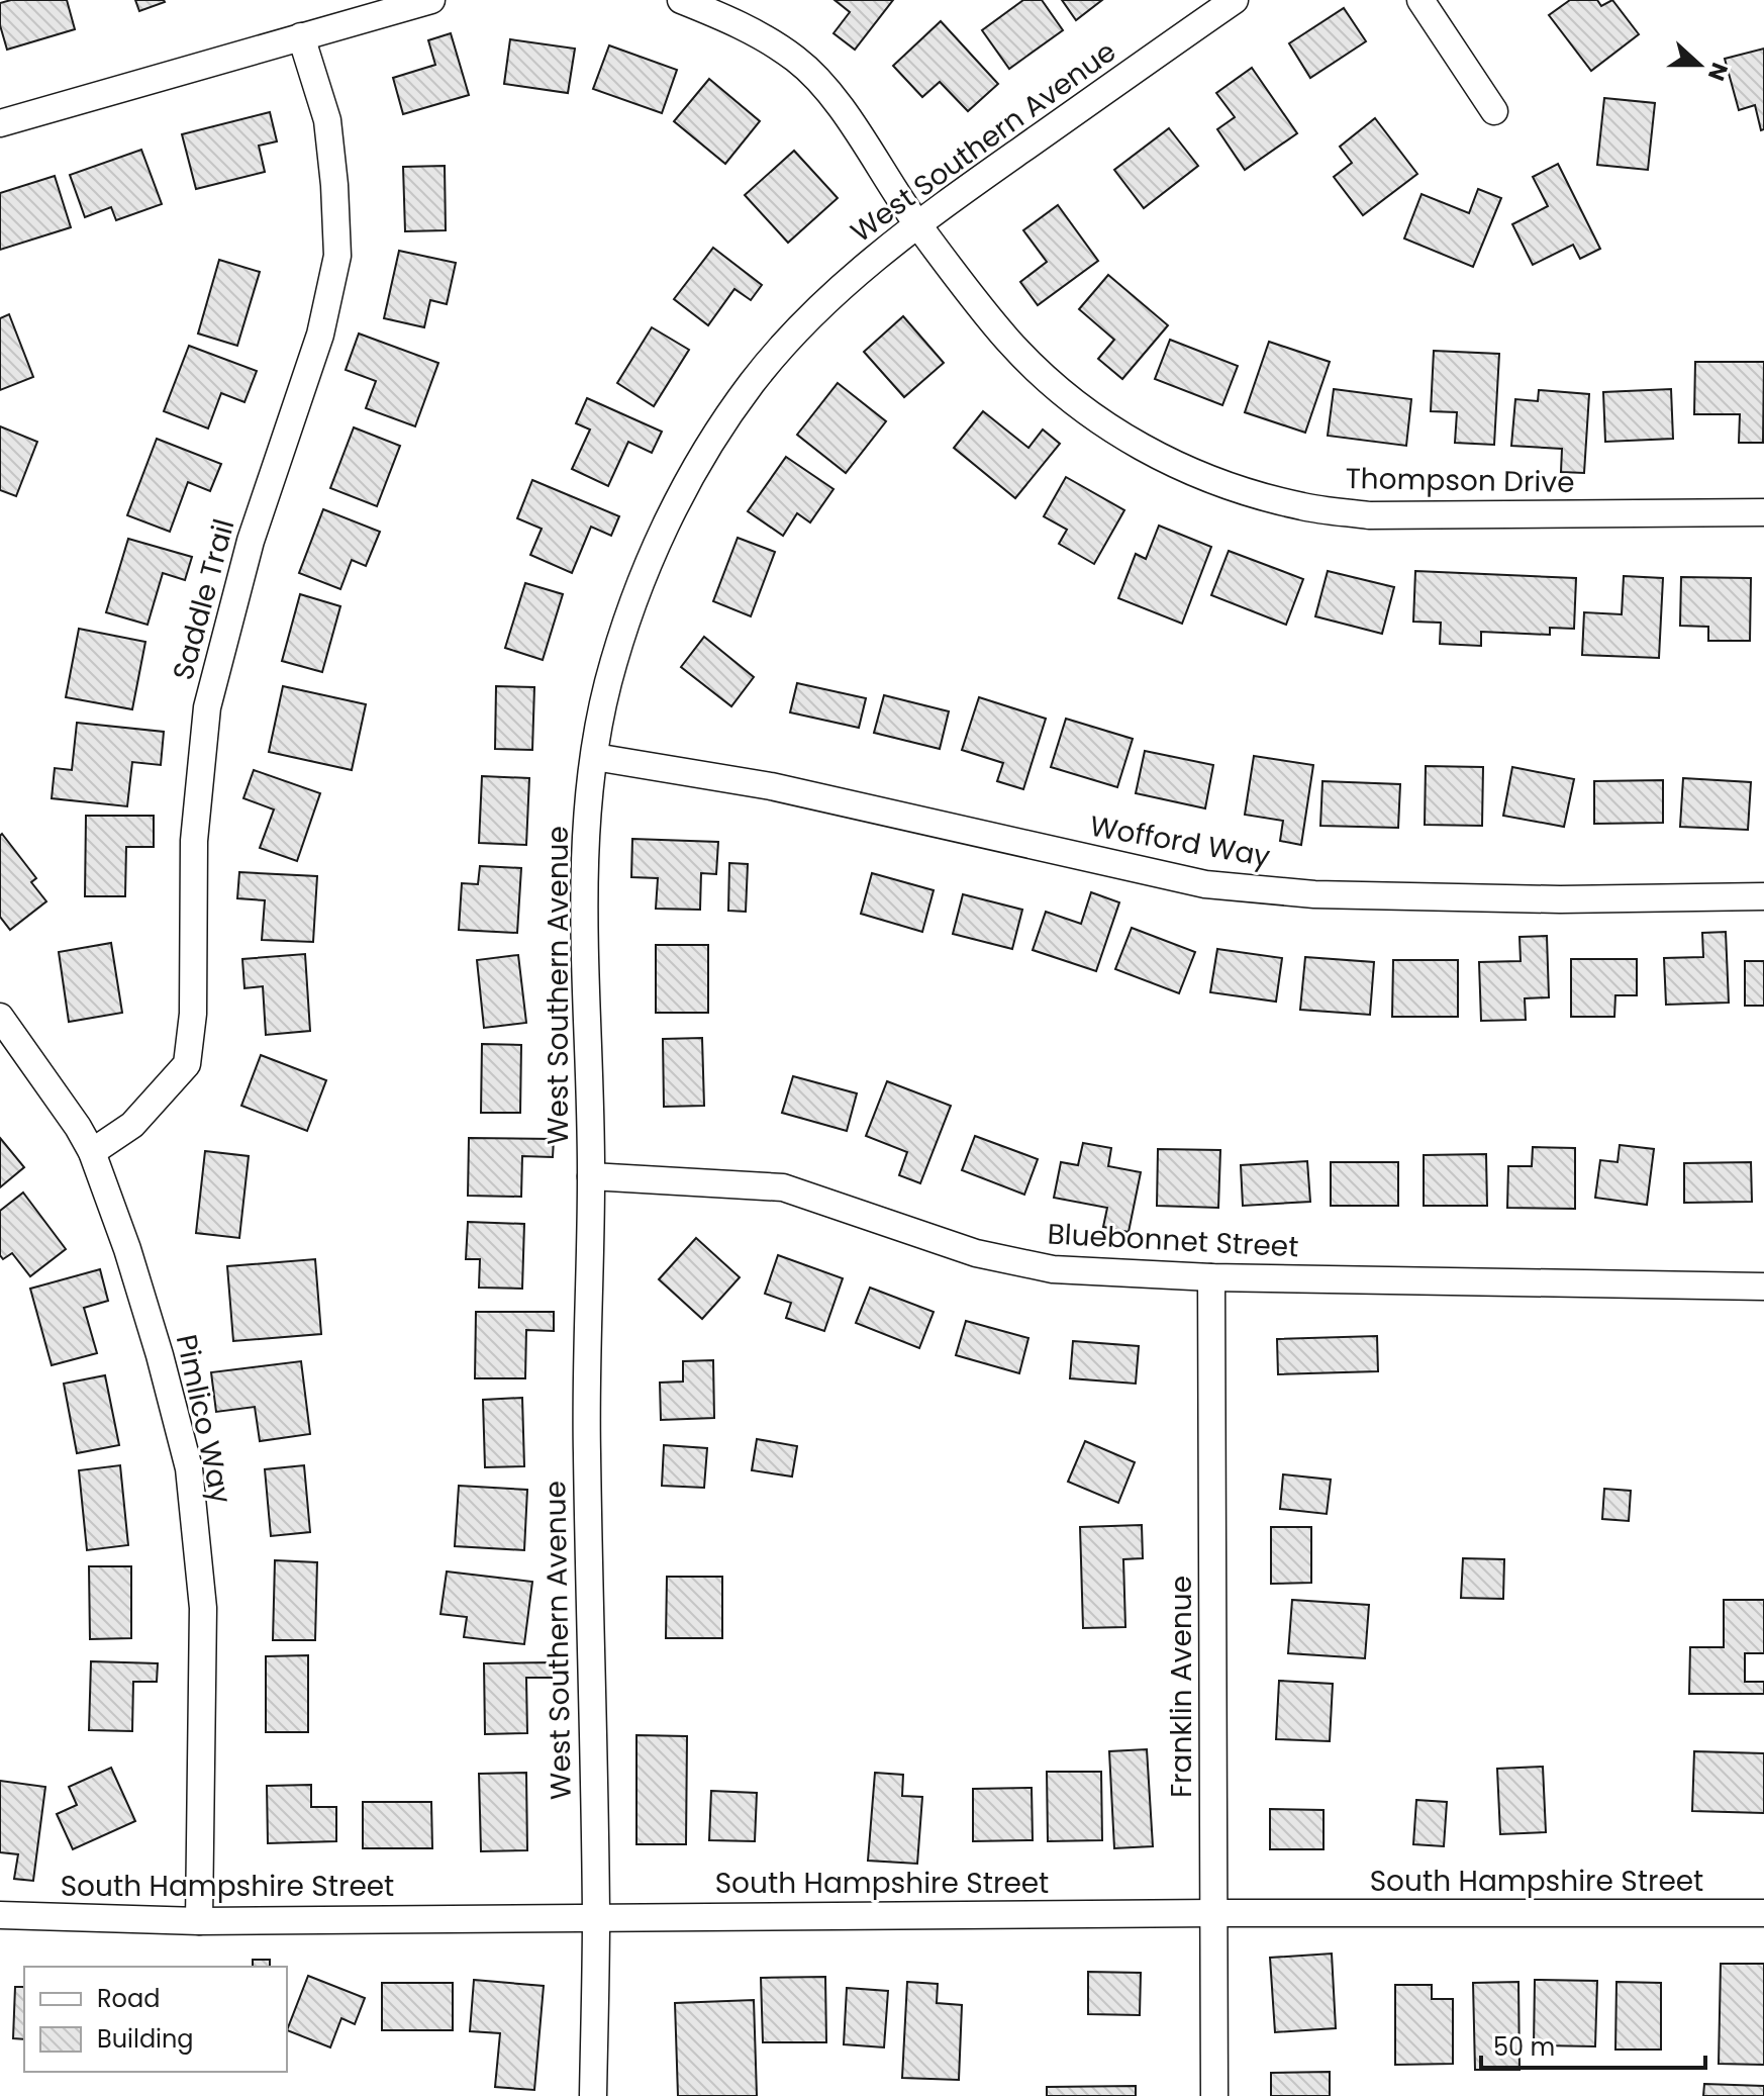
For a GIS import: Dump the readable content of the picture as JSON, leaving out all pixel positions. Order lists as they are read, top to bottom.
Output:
{
  "streets": {
    "street": [
      "West Southern Avenue",
      "Thompson Drive",
      "Saddle Trail",
      "Wofford Way",
      "Bluebonnet Street",
      "Pimlico Way",
      "Franklin Avenue",
      "South Hampshire Street"
    ]
  },
  "crossings": [
    ["West Southern Avenue", "Thompson Drive"],
    ["West Southern Avenue", "Wofford Way"],
    ["West Southern Avenue", "Bluebonnet Street"],
    ["West Southern Avenue", "South Hampshire Street"],
    ["Saddle Trail", "Pimlico Way"],
    ["Bluebonnet Street", "Franklin Avenue"],
    ["Pimlico Way", "South Hampshire Street"],
    ["Franklin Avenue", "South Hampshire Street"]
  ],
  "legend": ["Road", "Building"],
  "scale_bar": "50 m",
  "north": "right"
}
